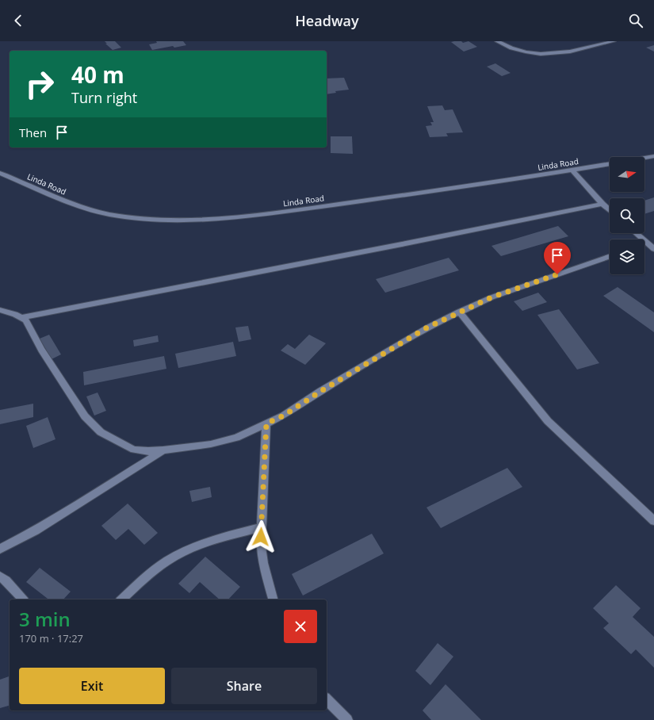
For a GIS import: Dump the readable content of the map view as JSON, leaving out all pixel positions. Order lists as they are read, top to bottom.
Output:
{
  "streets": {
    "street": ["Linda Road"]
  },
  "north": "right",
  "page": {
    "header": "Headway",
    "turn": ["40 m", "Turn right"],
    "then": "Then",
    "heading": ["3 min", "170 m · 17:27"],
    "buttons": ["Exit", "Share"]
  }
}
